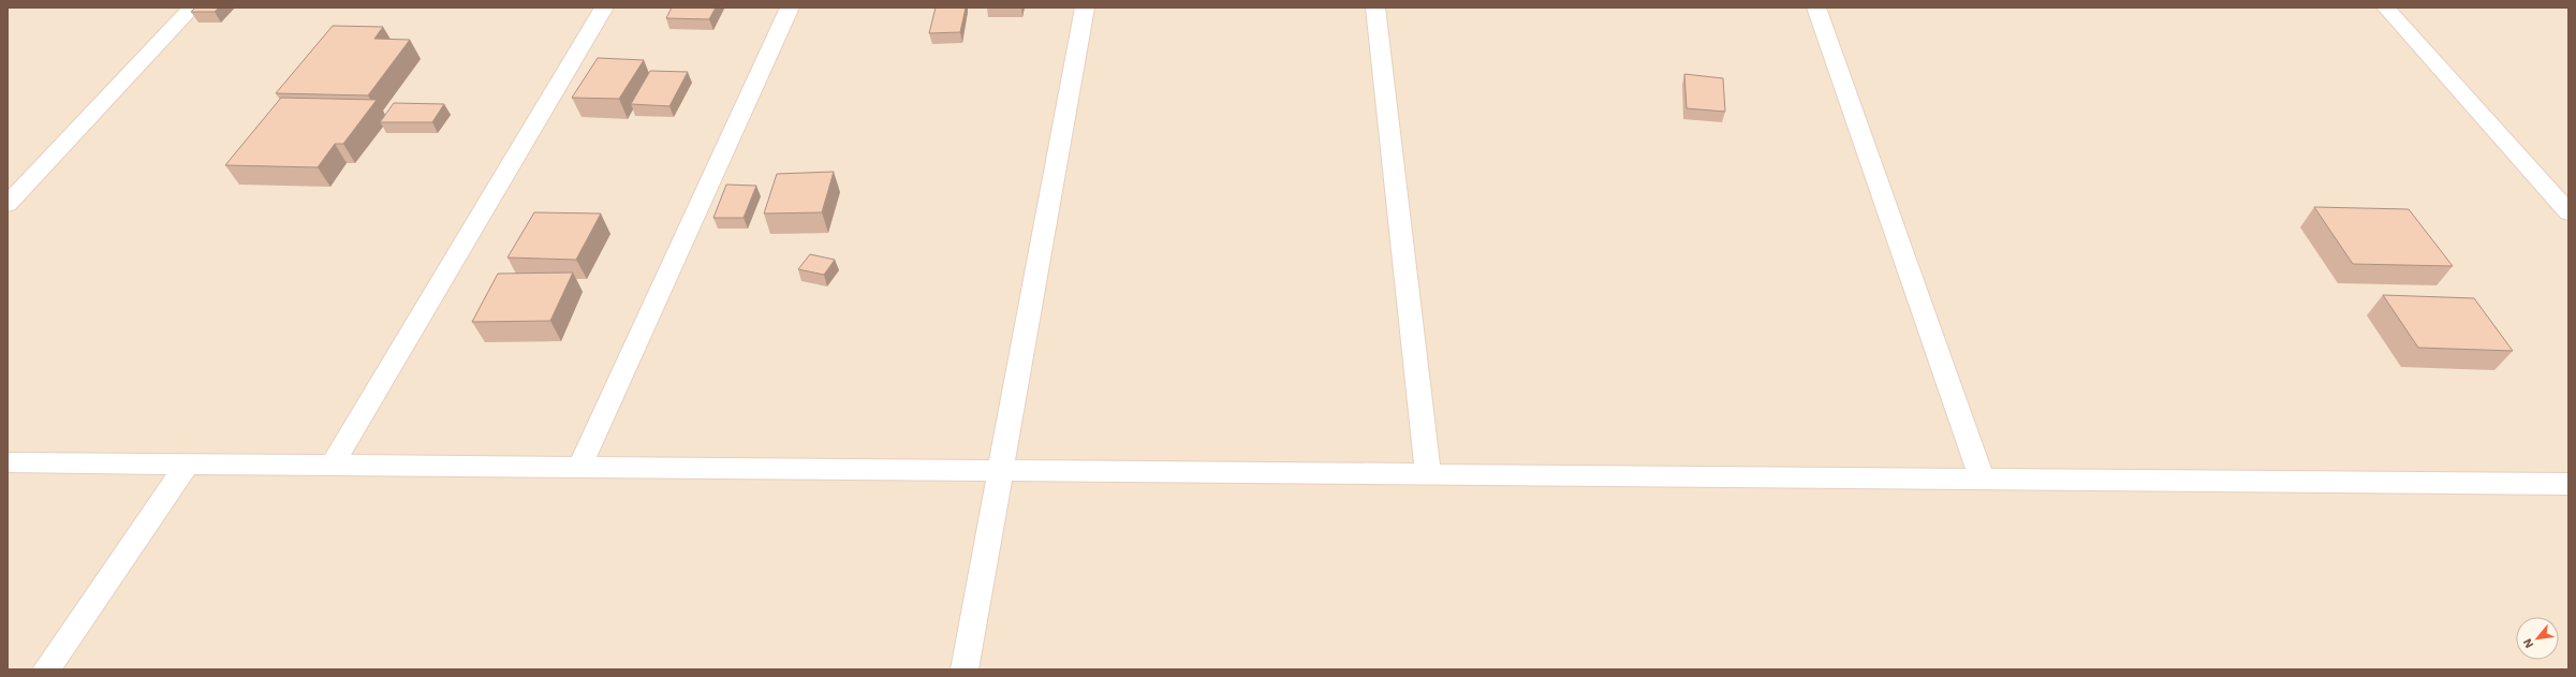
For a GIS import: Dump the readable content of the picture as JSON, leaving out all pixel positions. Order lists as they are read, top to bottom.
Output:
{
  "north": "bottom left"
}
